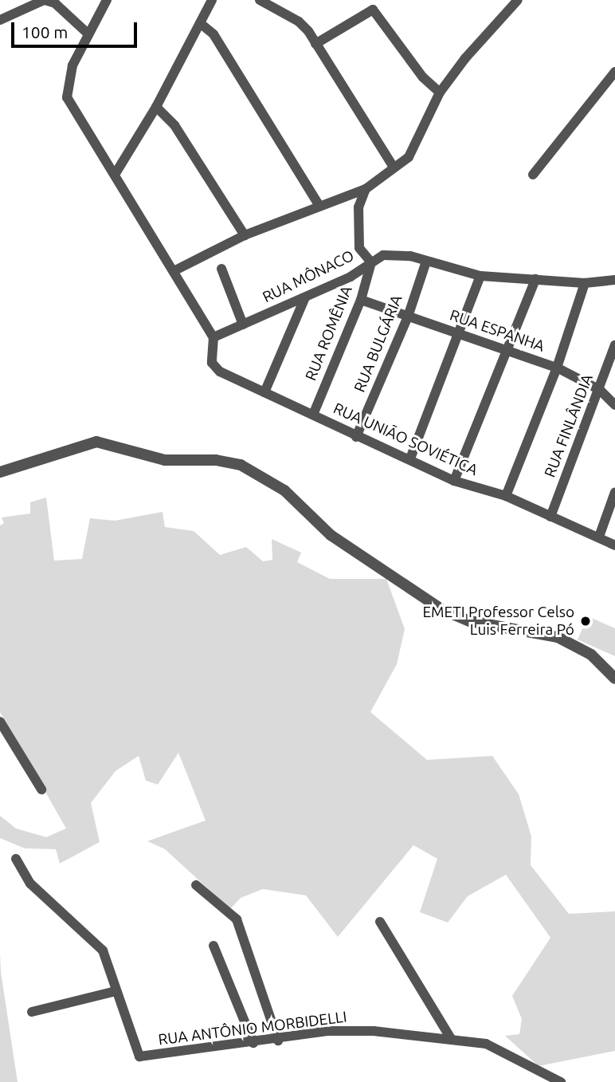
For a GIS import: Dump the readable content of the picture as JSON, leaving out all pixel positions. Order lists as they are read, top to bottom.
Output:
{
  "streets": {
    "street": [
      "RUA MÔNACO",
      "RUA ESPANHA",
      "RUA ROMÊNIA",
      "RUA BULGÁRIA",
      "RUA FINLÂNDIA",
      "RUA UNIÃO SOVIÉTICA",
      "RUA ANTÔNIO MORBIDELLI"
    ]
  },
  "crossings": [
    ["RUA MÔNACO", "RUA ROMÊNIA"],
    ["RUA MÔNACO", "RUA BULGÁRIA"],
    ["RUA MÔNACO", "RUA UNIÃO SOVIÉTICA"],
    ["RUA ESPANHA", "RUA ROMÊNIA"],
    ["RUA ESPANHA", "RUA BULGÁRIA"],
    ["RUA ESPANHA", "RUA FINLÂNDIA"],
    ["RUA ROMÊNIA", "RUA UNIÃO SOVIÉTICA"],
    ["RUA BULGÁRIA", "RUA UNIÃO SOVIÉTICA"],
    ["RUA FINLÂNDIA", "RUA UNIÃO SOVIÉTICA"]
  ],
  "places": ["EMETI Professor Celso Luis Ferreira Pó"],
  "scale_bar": "100 m"
}
